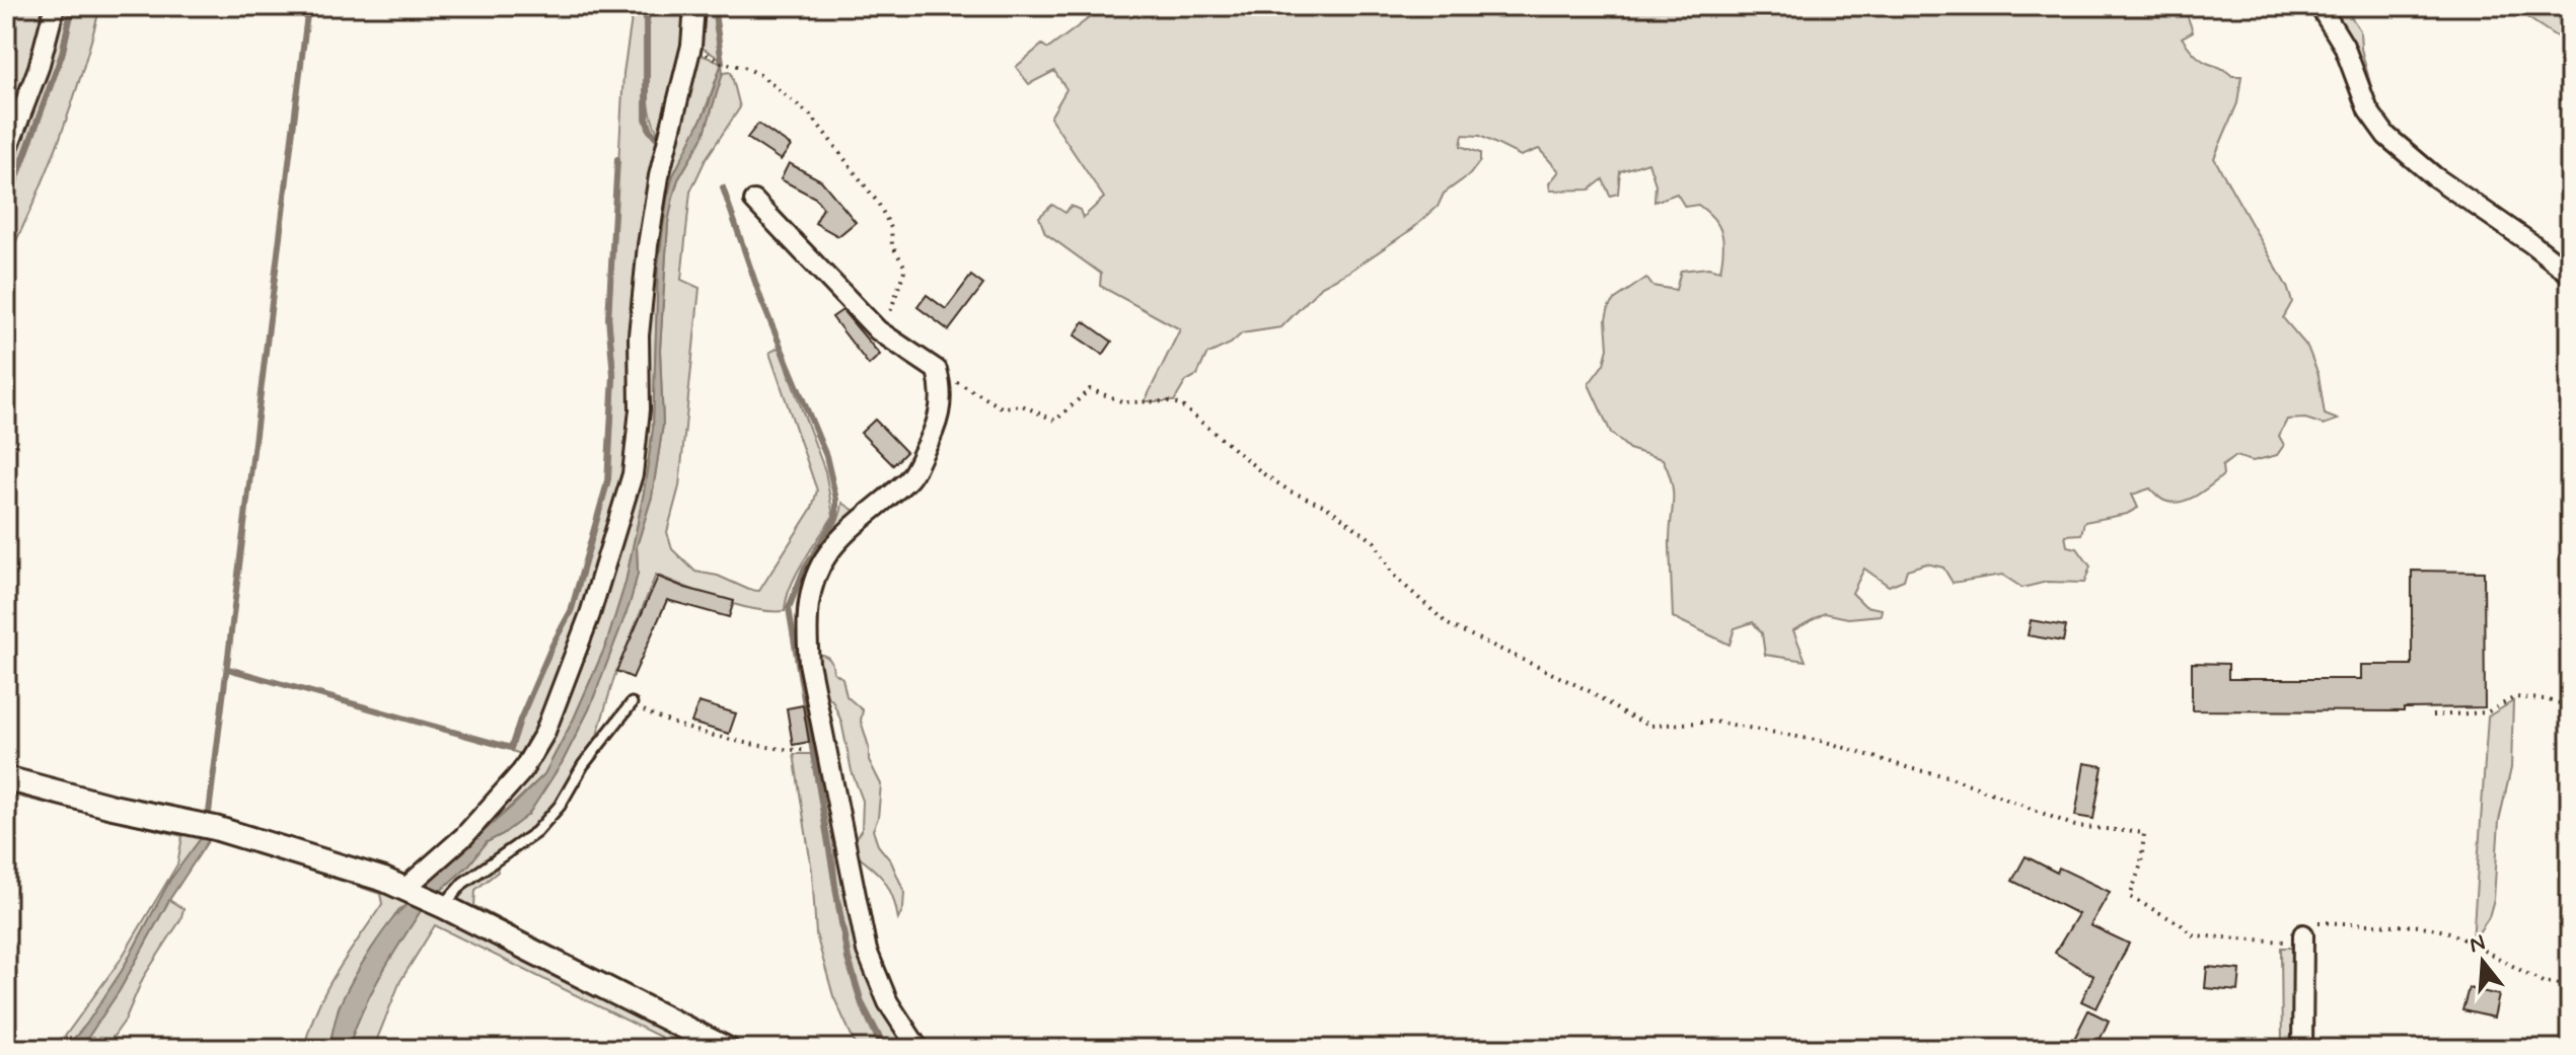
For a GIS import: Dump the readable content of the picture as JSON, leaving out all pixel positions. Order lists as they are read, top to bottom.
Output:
{
  "north": "top"
}
